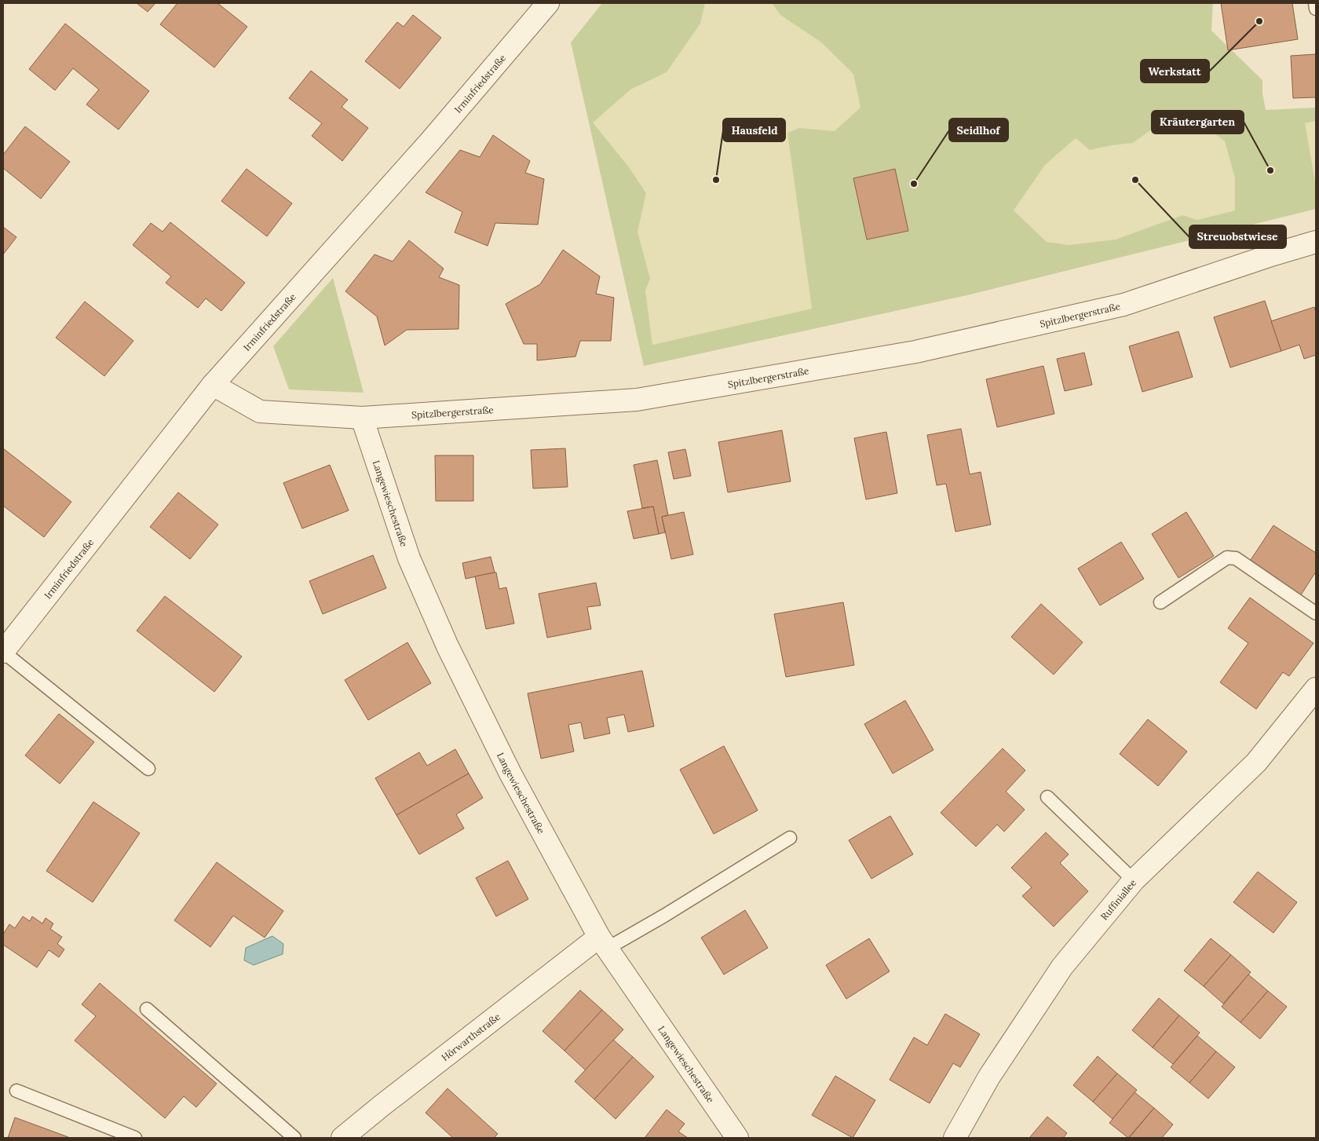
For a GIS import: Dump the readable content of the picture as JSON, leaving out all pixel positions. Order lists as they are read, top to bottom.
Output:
{
  "streets": {
    "street": [
      "Irminfriedstraße",
      "Spitzlbergerstraße",
      "Langewieschestraße",
      "Ruffiniallee",
      "Hörwarthstraße"
    ]
  },
  "crossings": [
    ["Irminfriedstraße", "Spitzlbergerstraße"],
    ["Spitzlbergerstraße", "Langewieschestraße"],
    ["Langewieschestraße", "Hörwarthstraße"]
  ],
  "places": [
    "Werkstatt",
    "Kräutergarten",
    "Hausfeld",
    "Streuobstwiese",
    "Seidlhof"
  ]
}
